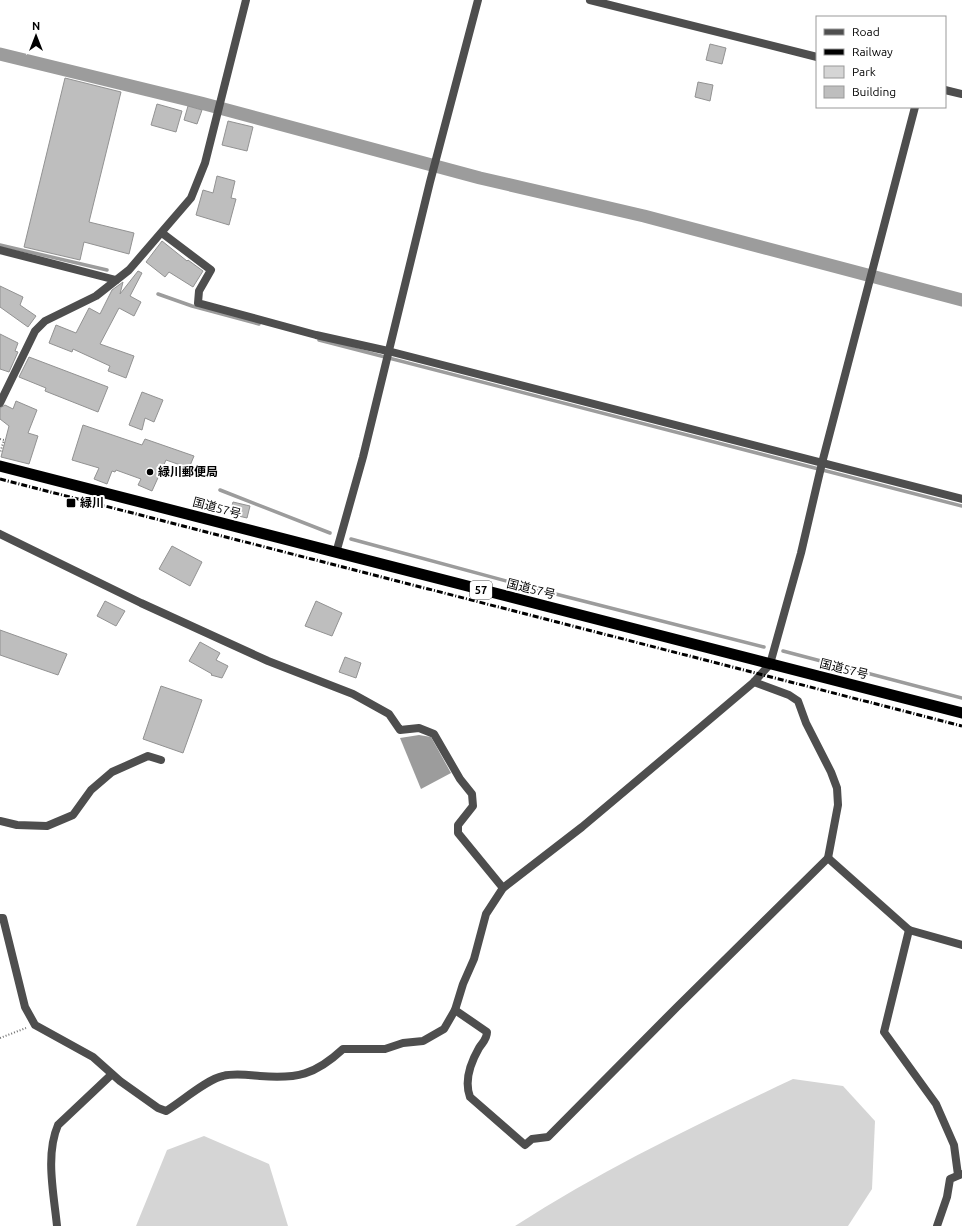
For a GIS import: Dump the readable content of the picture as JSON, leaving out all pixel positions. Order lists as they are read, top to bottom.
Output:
{
  "streets": {
    "highway": ["国道57号", "57"]
  },
  "places": {
    "other": ["緑川郵便局"],
    "transit": ["緑川"]
  },
  "legend": [
    "Road",
    "Railway",
    "Park",
    "Building"
  ],
  "north": "top"
}
